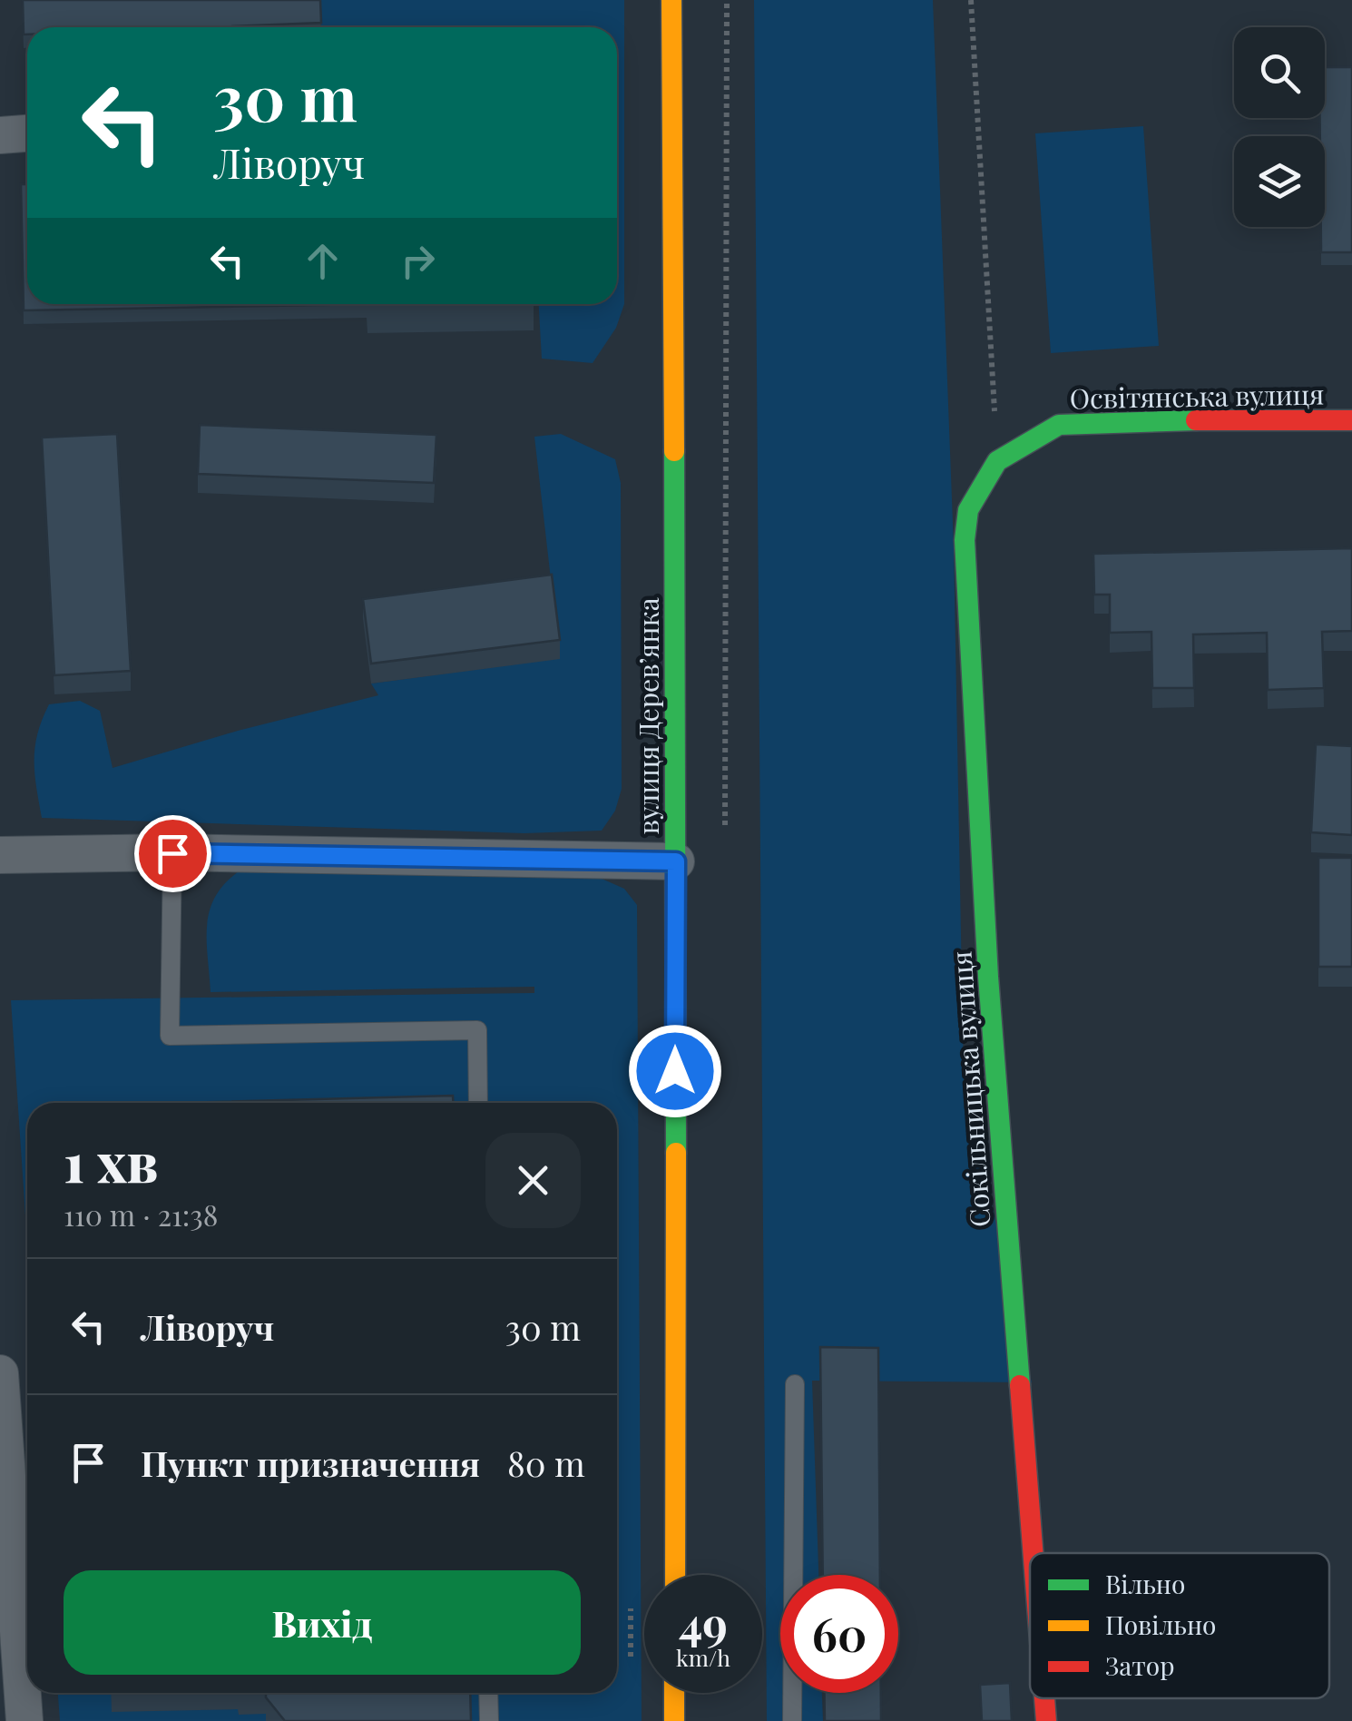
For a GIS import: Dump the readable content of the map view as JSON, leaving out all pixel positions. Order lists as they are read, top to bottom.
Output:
{
  "streets": {
    "main road": ["Освітянська вулиця", "вулиця Дерев’янка", "Сокільницька вулиця"]
  },
  "crossings": [
    ["Освітянська вулиця", "Сокільницька вулиця"]
  ],
  "legend": ["Вільно", "Повільно", "Затор"],
  "page": {
    "turn": ["30 m", "Ліворуч"],
    "heading": ["1 хв", "110 m · 21:38"],
    "list": [
      {
        "name": "Ліворуч",
        "value": "30 m"
      },
      {
        "name": "Пункт призначення",
        "value": "80 m"
      }
    ],
    "buttons": "Вихід",
    "speed": "49 km/h",
    "limit": "60"
  }
}
